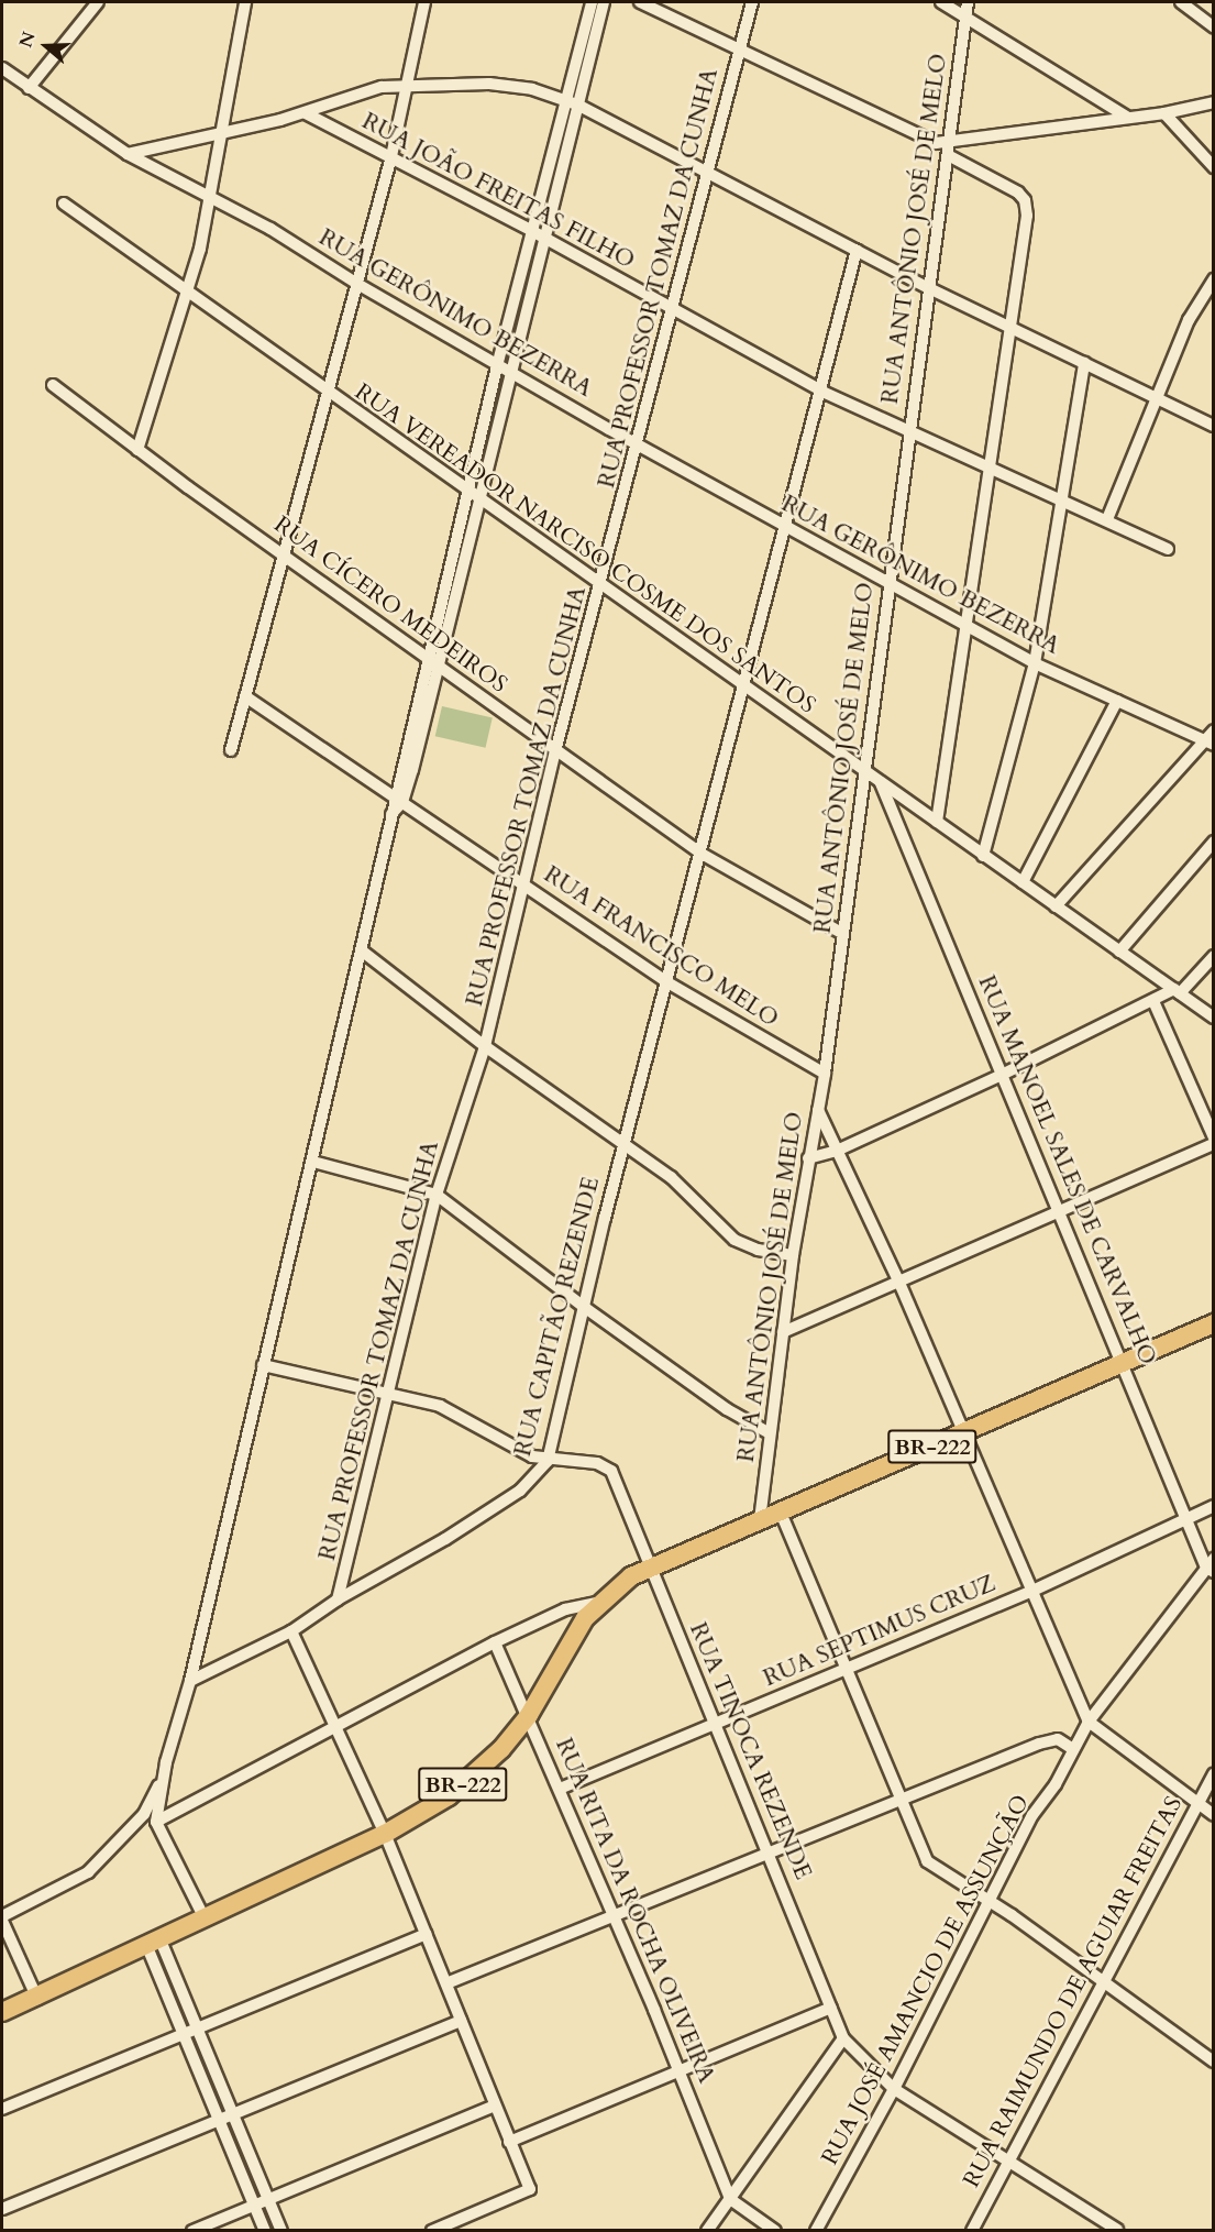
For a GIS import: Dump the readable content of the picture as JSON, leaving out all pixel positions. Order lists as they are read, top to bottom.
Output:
{
  "streets": {
    "main road": ["BR-222"],
    "street": [
      "RUA JOÃO FREITAS FILHO",
      "RUA ANTÔNIO JOSÉ DE MELO",
      "RUA PROFESSOR TOMAZ DA CUNHA",
      "RUA GERÔNIMO BEZERRA",
      "RUA VEREADOR NARCISO COSME DOS SANTOS",
      "RUA CÍCERO MEDEIROS",
      "RUA FRANCISCO MELO",
      "RUA MANOEL SALES DE CARVALHO",
      "RUA CAPITÃO REZENDE",
      "RUA SEPTIMUS CRUZ",
      "RUA TINOCA REZENDE",
      "RUA RITA DA ROCHA OLIVEIRA",
      "RUA JOSÉ AMANCIO DE ASSUNÇÃO",
      "RUA RAIMUNDO DE AGUIAR FREITAS"
    ]
  },
  "crossings": [
    ["RUA JOÃO FREITAS FILHO", "RUA ANTÔNIO JOSÉ DE MELO"],
    ["RUA JOÃO FREITAS FILHO", "RUA PROFESSOR TOMAZ DA CUNHA"],
    ["RUA JOÃO FREITAS FILHO", "RUA CAPITÃO REZENDE"],
    ["RUA ANTÔNIO JOSÉ DE MELO", "RUA GERÔNIMO BEZERRA"],
    ["RUA ANTÔNIO JOSÉ DE MELO", "RUA VEREADOR NARCISO COSME DOS SANTOS"],
    ["RUA ANTÔNIO JOSÉ DE MELO", "RUA CÍCERO MEDEIROS"],
    ["RUA ANTÔNIO JOSÉ DE MELO", "RUA FRANCISCO MELO"],
    ["RUA ANTÔNIO JOSÉ DE MELO", "BR-222"],
    ["RUA PROFESSOR TOMAZ DA CUNHA", "RUA GERÔNIMO BEZERRA"],
    ["RUA PROFESSOR TOMAZ DA CUNHA", "RUA VEREADOR NARCISO COSME DOS SANTOS"],
    ["RUA PROFESSOR TOMAZ DA CUNHA", "RUA CÍCERO MEDEIROS"],
    ["RUA PROFESSOR TOMAZ DA CUNHA", "RUA FRANCISCO MELO"],
    ["RUA PROFESSOR TOMAZ DA CUNHA", "RUA CAPITÃO REZENDE"],
    ["RUA GERÔNIMO BEZERRA", "RUA CAPITÃO REZENDE"],
    ["RUA VEREADOR NARCISO COSME DOS SANTOS", "RUA MANOEL SALES DE CARVALHO"],
    ["RUA VEREADOR NARCISO COSME DOS SANTOS", "RUA CAPITÃO REZENDE"],
    ["RUA CÍCERO MEDEIROS", "RUA CAPITÃO REZENDE"],
    ["RUA FRANCISCO MELO", "RUA CAPITÃO REZENDE"],
    ["RUA MANOEL SALES DE CARVALHO", "BR-222"],
    ["RUA MANOEL SALES DE CARVALHO", "RUA SEPTIMUS CRUZ"],
    ["RUA MANOEL SALES DE CARVALHO", "RUA JOSÉ AMANCIO DE ASSUNÇÃO"],
    ["RUA CAPITÃO REZENDE", "RUA TINOCA REZENDE"],
    ["BR-222", "RUA TINOCA REZENDE"],
    ["BR-222", "RUA RITA DA ROCHA OLIVEIRA"],
    ["RUA SEPTIMUS CRUZ", "RUA TINOCA REZENDE"],
    ["RUA SEPTIMUS CRUZ", "RUA RITA DA ROCHA OLIVEIRA"]
  ],
  "north": "left"
}
